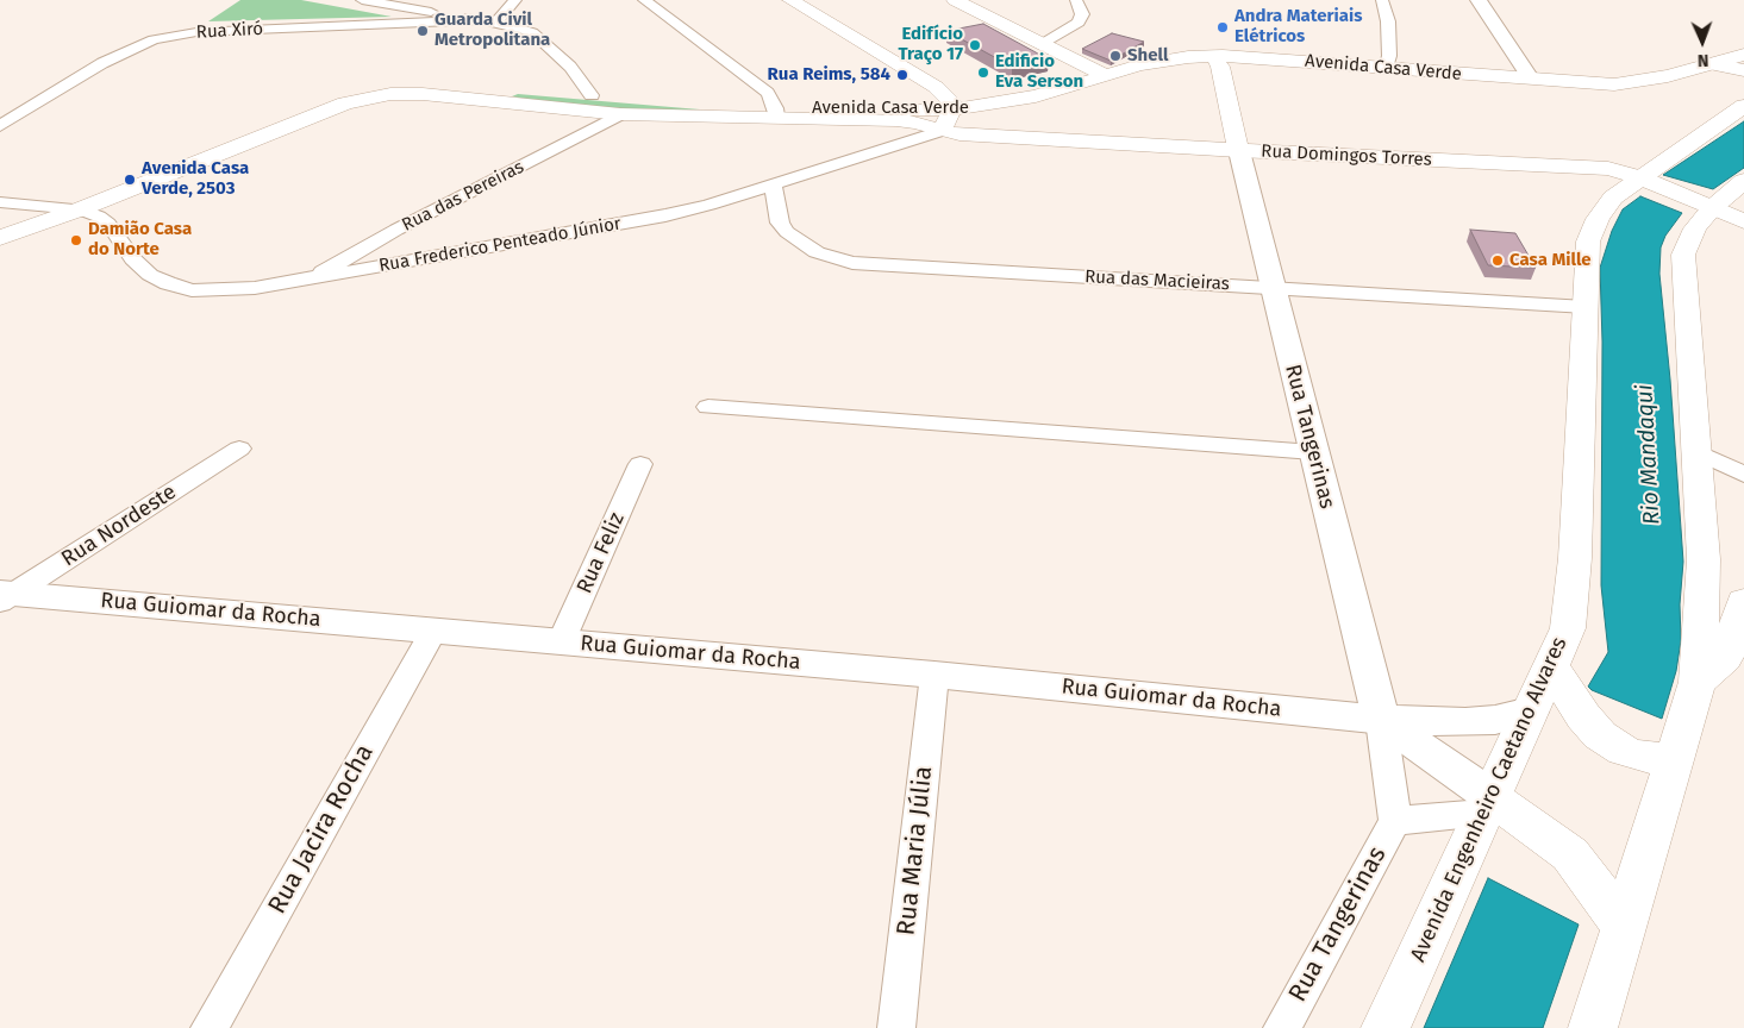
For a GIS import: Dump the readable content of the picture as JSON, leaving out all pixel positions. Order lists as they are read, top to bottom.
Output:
{
  "streets": {
    "main road": [
      "Avenida Casa Verde",
      "Rua Domingos Torres",
      "Rua Tangerinas",
      "Avenida Engenheiro Caetano Alvares"
    ],
    "street": [
      "Rua Xiró",
      "Rua das Pereiras",
      "Rua Frederico Penteado Júnior",
      "Rua das Macieiras",
      "Rua Nordeste",
      "Rua Feliz",
      "Rua Guiomar da Rocha",
      "Rua Jacira Rocha",
      "Rua Maria Júlia"
    ]
  },
  "crossings": [
    ["Avenida Casa Verde", "Rua Domingos Torres"],
    ["Avenida Casa Verde", "Rua das Pereiras"],
    ["Avenida Casa Verde", "Rua Frederico Penteado Júnior"],
    ["Avenida Casa Verde", "Rua Tangerinas"],
    ["Rua Domingos Torres", "Rua Frederico Penteado Júnior"],
    ["Rua Domingos Torres", "Rua Tangerinas"],
    ["Rua Domingos Torres", "Avenida Engenheiro Caetano Alvares"],
    ["Rua das Pereiras", "Rua Frederico Penteado Júnior"],
    ["Rua Frederico Penteado Júnior", "Rua das Macieiras"],
    ["Rua das Macieiras", "Rua Tangerinas"],
    ["Rua das Macieiras", "Avenida Engenheiro Caetano Alvares"],
    ["Rua Tangerinas", "Rua Guiomar da Rocha"],
    ["Rua Nordeste", "Rua Guiomar da Rocha"],
    ["Rua Feliz", "Rua Guiomar da Rocha"],
    ["Rua Guiomar da Rocha", "Avenida Engenheiro Caetano Alvares"],
    ["Rua Guiomar da Rocha", "Rua Jacira Rocha"],
    ["Rua Guiomar da Rocha", "Rua Maria Júlia"]
  ],
  "water": ["Rio Mandaqui"],
  "places": [
    "Andra Materiais Elétricos",
    "Guarda Civil Metropolitana",
    "Edifício Traço 17",
    "Shell",
    "Edificio Eva Serson",
    "Rua Reims, 584",
    "Avenida Casa Verde, 2503",
    "Damião Casa do Norte",
    "Casa Mille"
  ],
  "north": "bottom"
}
